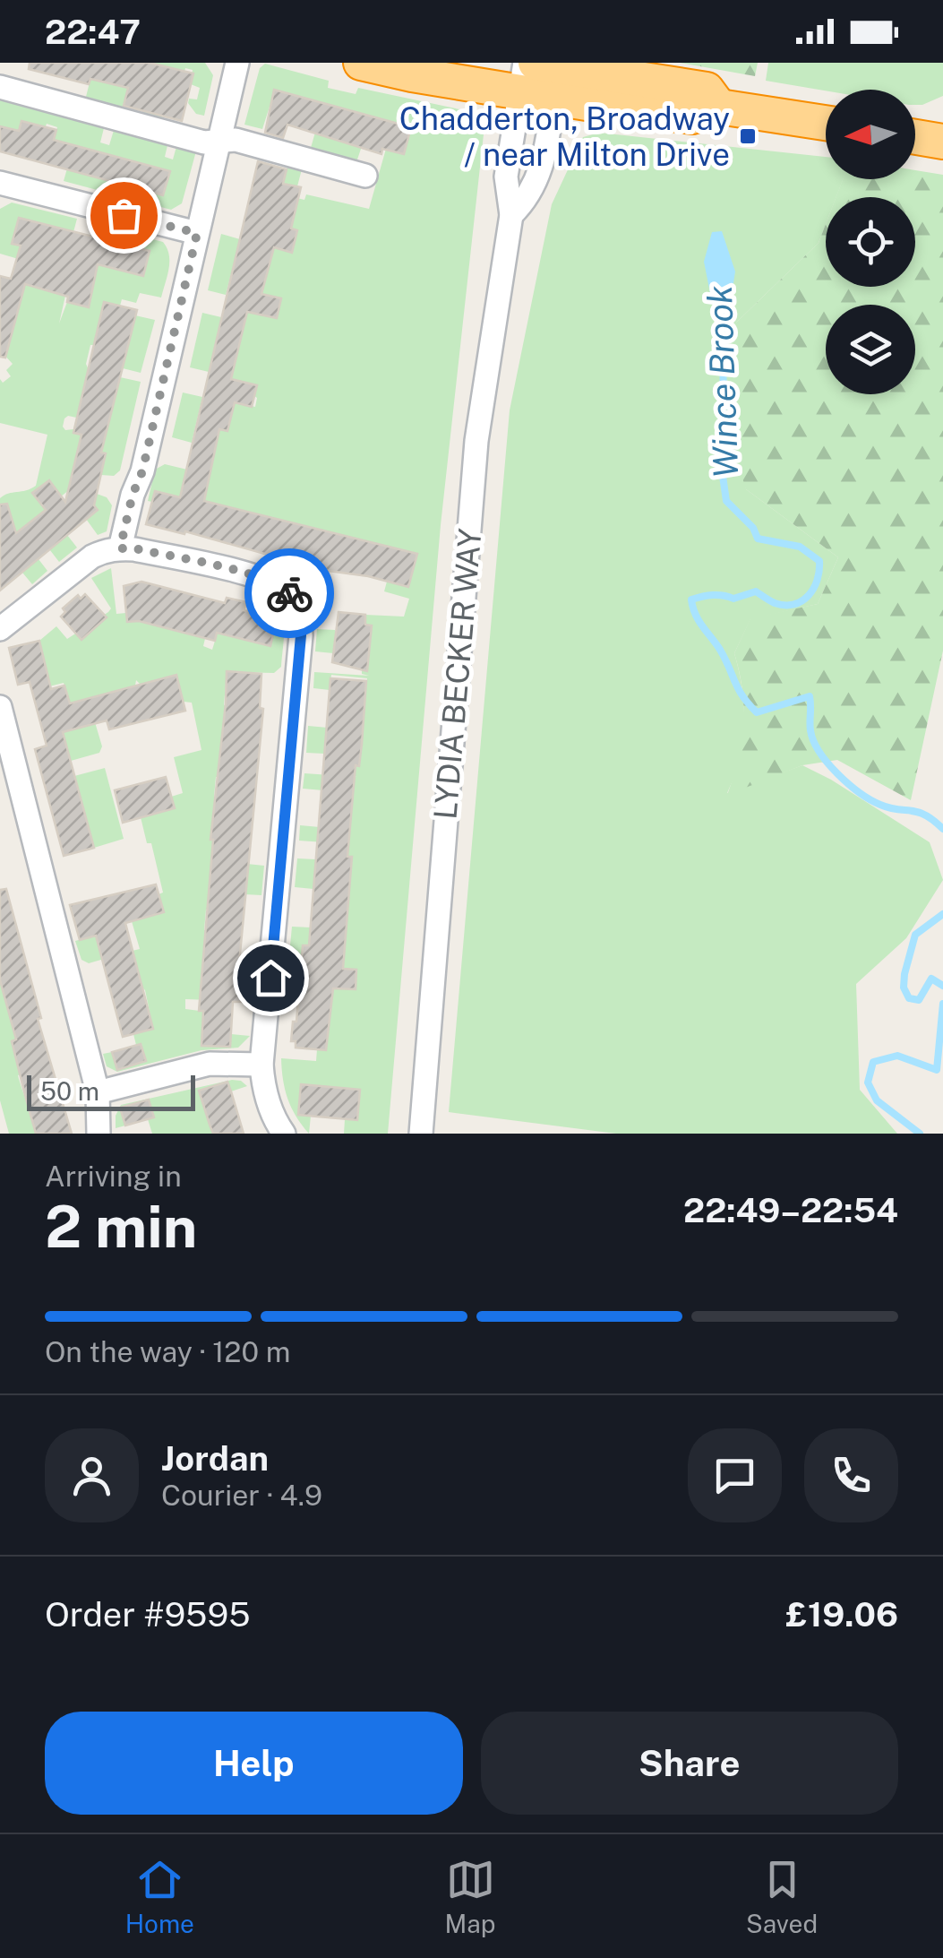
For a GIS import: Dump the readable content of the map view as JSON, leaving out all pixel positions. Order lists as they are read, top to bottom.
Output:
{
  "streets": {
    "street": ["LYDIA BECKER WAY"]
  },
  "water": ["Wince Brook"],
  "places": {
    "transit": ["Chadderton, Broadway / near Milton Drive"]
  },
  "scale_bar": "50 m",
  "north": "left",
  "page": {
    "status": "22:47",
    "scale": "50 m",
    "heading": ["2 min", "Arriving in", "22:49–22:54"],
    "panel": [
      "Jordan",
      "Courier · 4.9",
      "Order #9595",
      "£19.06"
    ],
    "bar": "On the way · 120 m",
    "buttons": ["Help", "Share"],
    "tabs": ["Home", "Map", "Saved"]
  }
}
